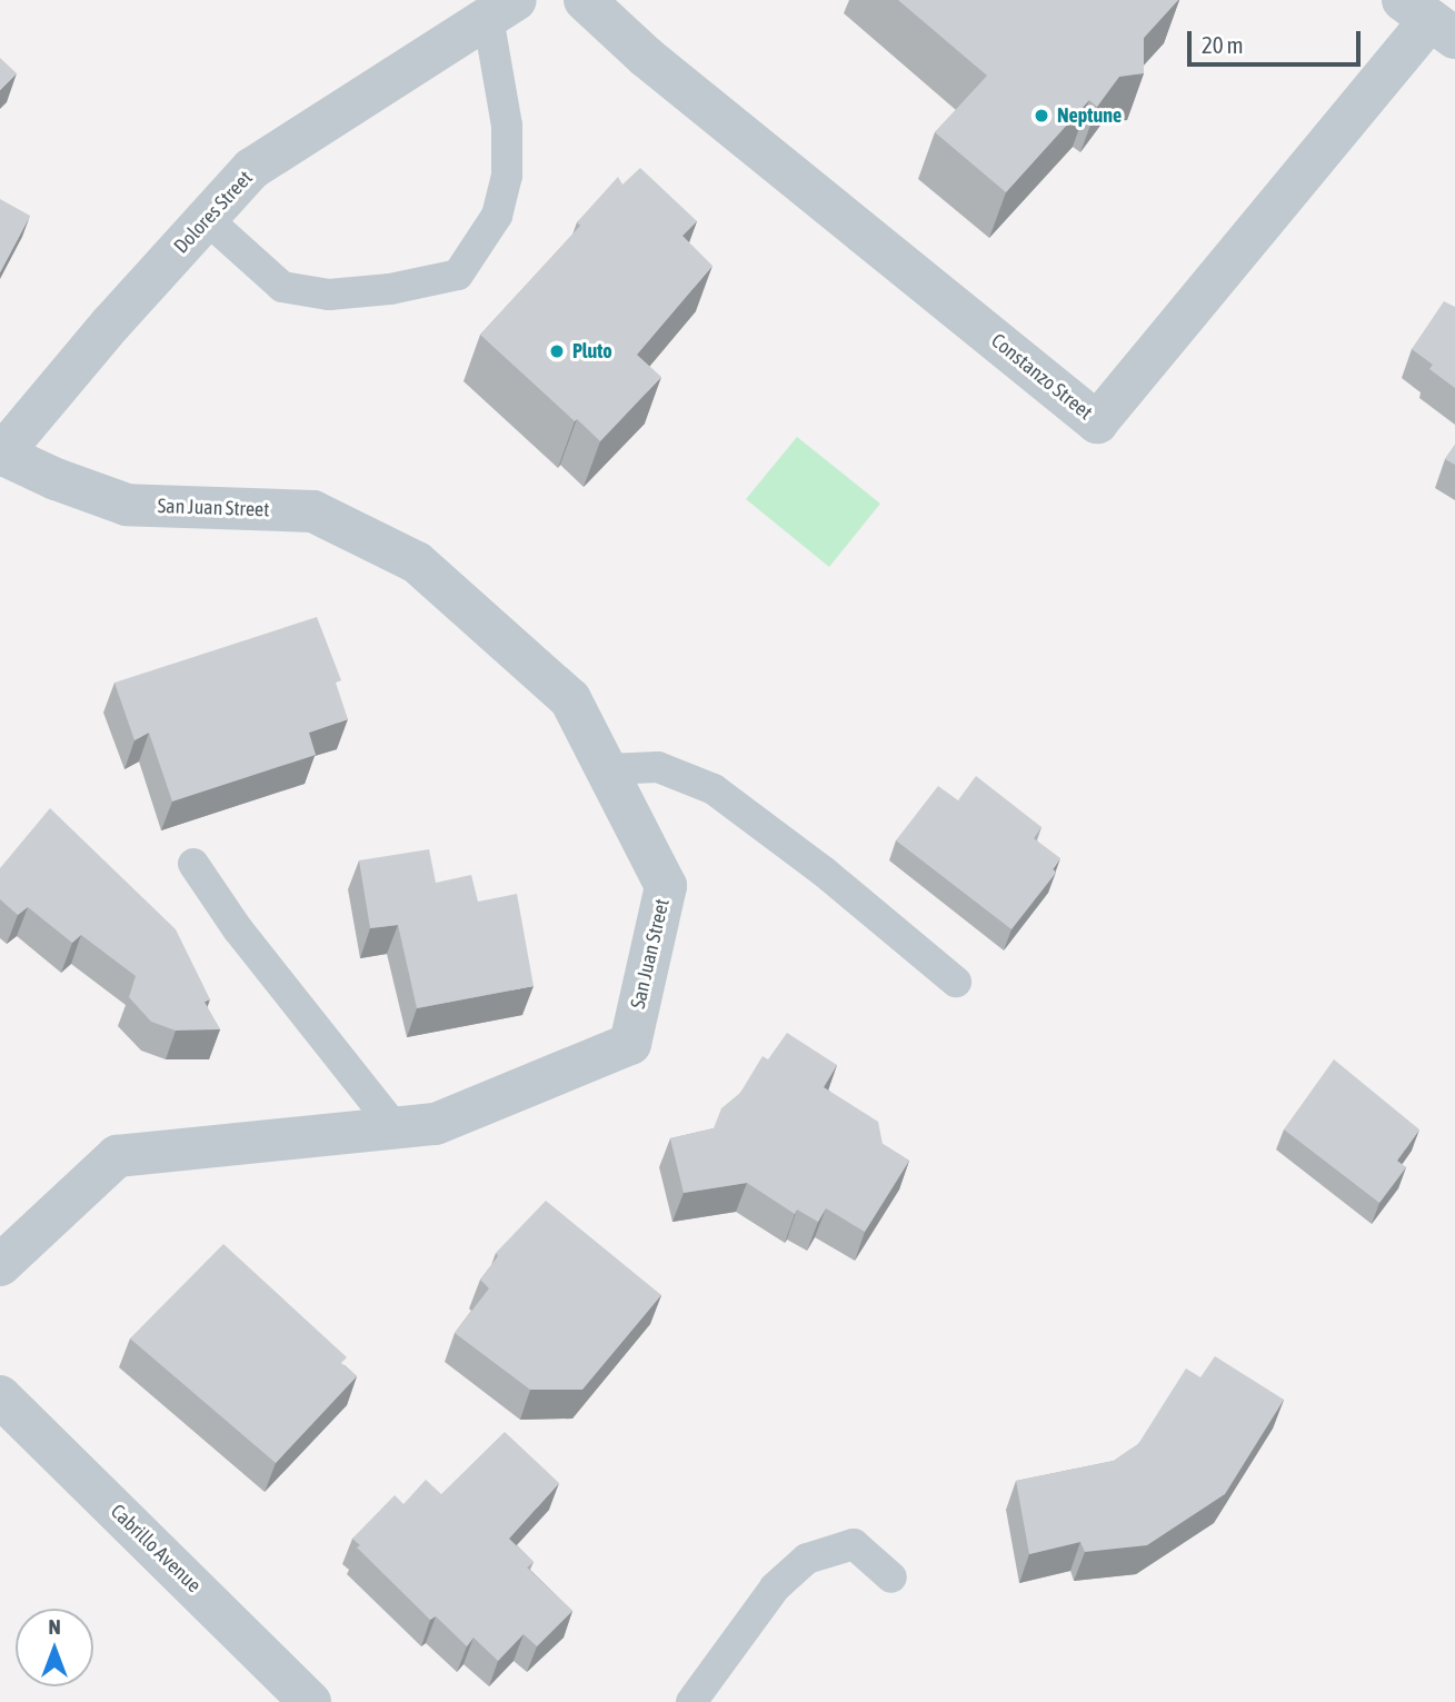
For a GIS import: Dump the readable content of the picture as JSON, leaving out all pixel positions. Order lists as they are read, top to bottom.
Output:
{
  "streets": {
    "street": [
      "Dolores Street",
      "Constanzo Street",
      "San Juan Street",
      "Cabrillo Avenue"
    ]
  },
  "crossings": [
    ["Dolores Street", "San Juan Street"]
  ],
  "places": ["Neptune", "Pluto"],
  "scale_bar": "20 m",
  "north": "top"
}
